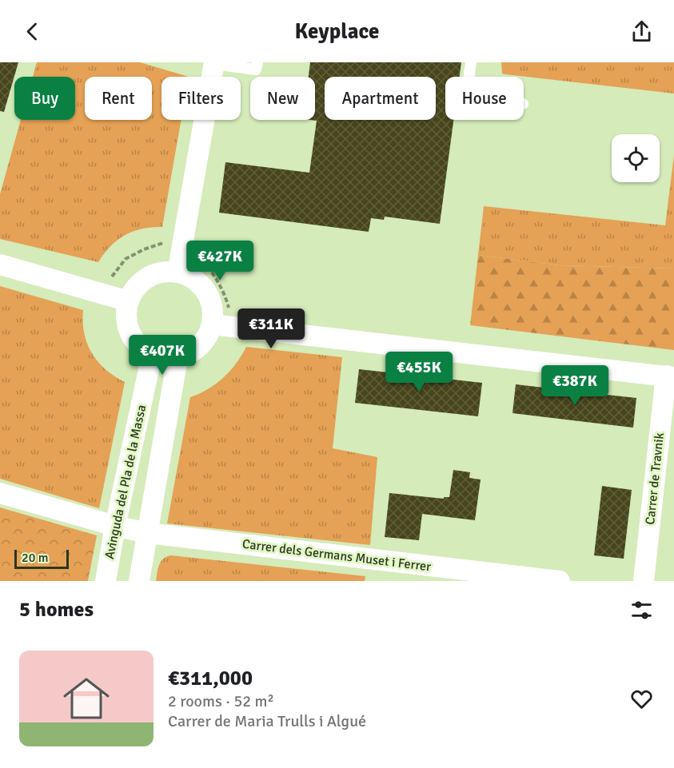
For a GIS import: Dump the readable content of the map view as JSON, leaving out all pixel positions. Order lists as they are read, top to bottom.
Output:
{
  "streets": {
    "street": ["Carrer de Travnik", "Avinguda del Pla de la Massa", "Carrer dels Germans Muset i Ferrer"]
  },
  "crossings": [
    ["Avinguda del Pla de la Massa", "Carrer dels Germans Muset i Ferrer"]
  ],
  "scale_bar": "20 m",
  "page": {
    "header": "Keyplace",
    "chip": [
      "Buy",
      "Rent",
      "Filters",
      "New",
      "Apartment",
      "House"
    ],
    "price": [
      "€427K",
      "€311K",
      "€407K",
      "€455K",
      "€387K"
    ],
    "scale": "20 m",
    "heading": "5 homes",
    "list": [
      {
        "name": "€311,000",
        "note": "2 rooms · 52 m² · Carrer de Maria Trulls i Algué"
      }
    ]
  }
}
